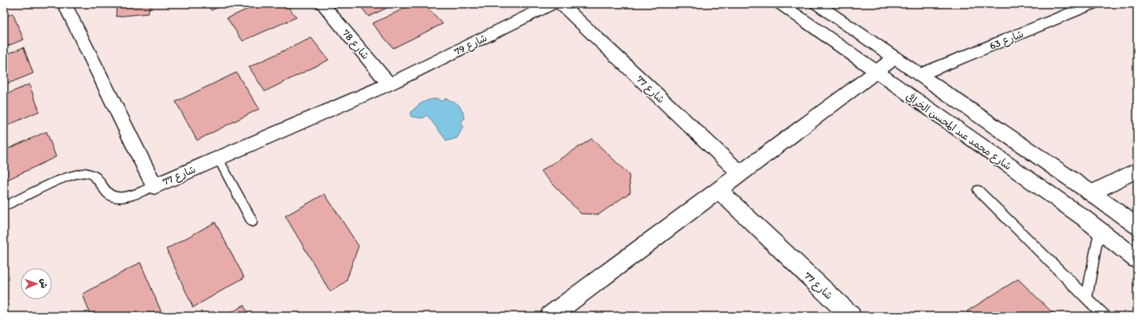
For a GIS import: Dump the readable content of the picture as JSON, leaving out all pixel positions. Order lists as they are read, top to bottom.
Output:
{
  "streets": {
    "street": [
      "شارع 63",
      "شارع 78",
      "شارع 79",
      "شارع 77",
      "شارع محمد عبد المحسن الخرافي"
    ]
  },
  "crossings": [
    ["شارع 78", "شارع 79"],
    ["شارع 78", "شارع 77"],
    ["شارع 79", "شارع 77"]
  ],
  "north": "right"
}
